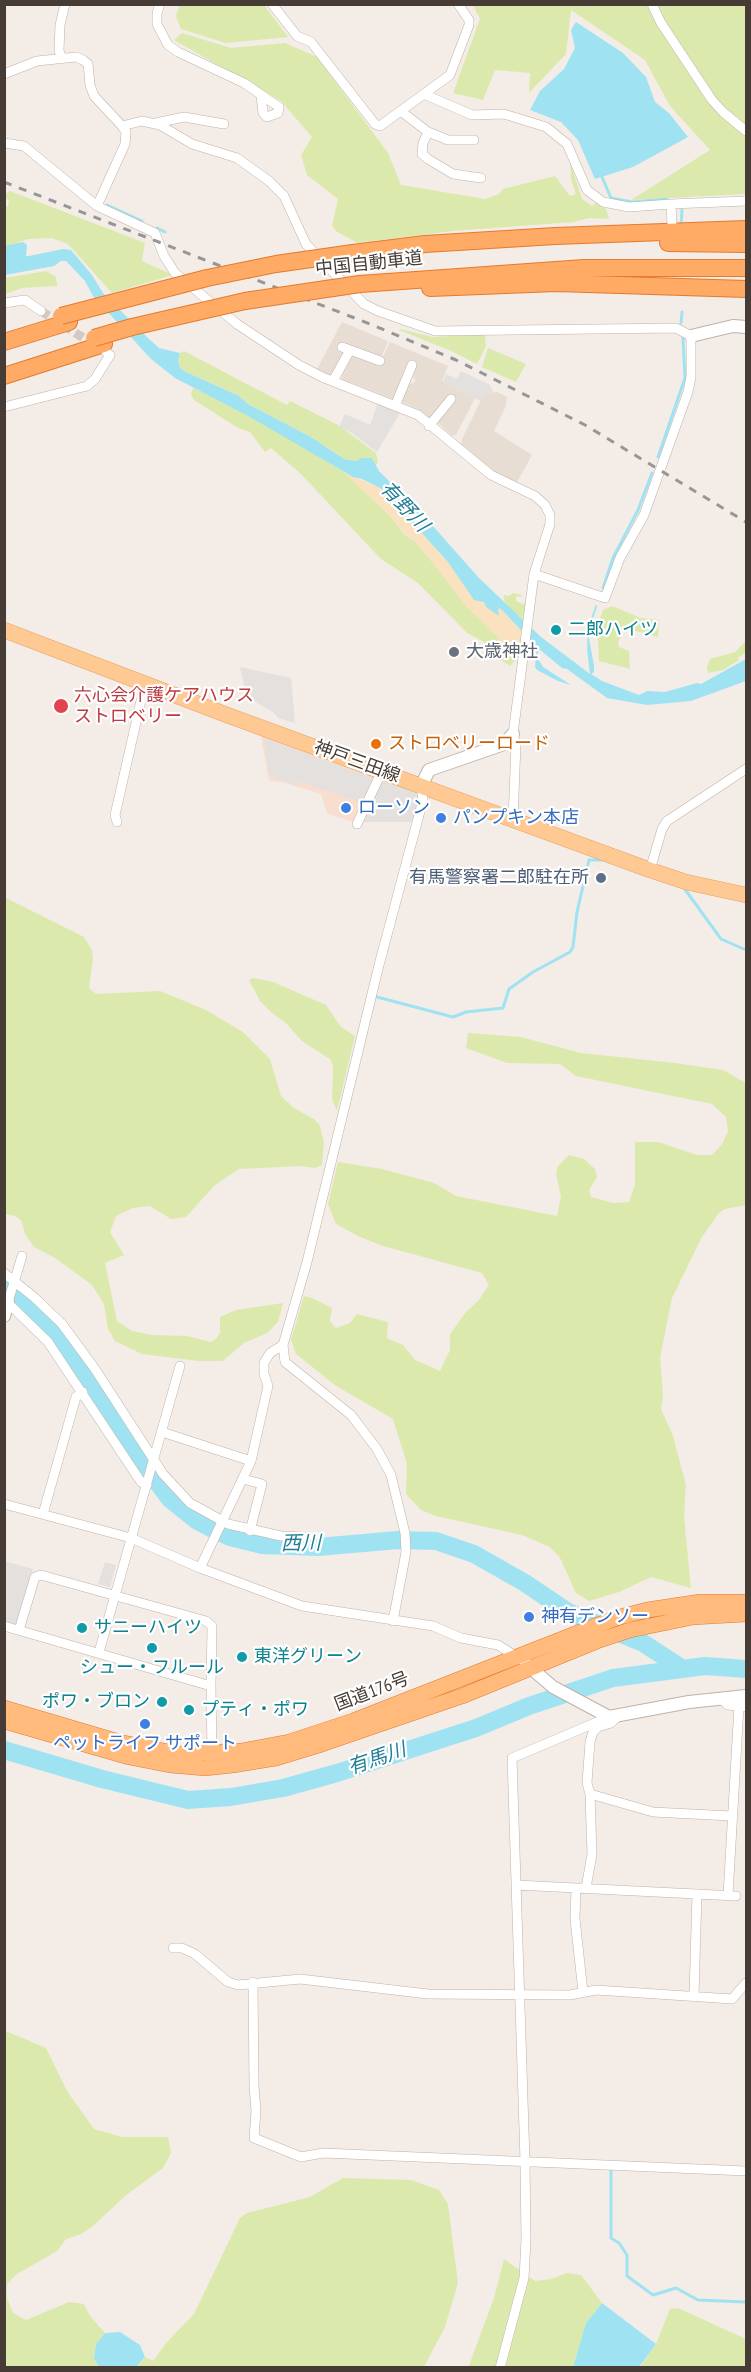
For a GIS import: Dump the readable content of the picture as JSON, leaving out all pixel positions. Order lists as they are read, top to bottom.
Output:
{
  "streets": {
    "highway": ["中国自動車道", "国道176号"],
    "main road": ["神戸三田線"]
  },
  "water": ["有野川", "西川", "有馬川"],
  "places": [
    "二郎ハイツ",
    "大歳神社",
    "六心会介護ケアハウス ストロベリー",
    "ストロベリーロード",
    "ローソン",
    "パンプキン本店",
    "有馬警察署二郎駐在所",
    "神有デンソー",
    "サニーハイツ",
    "シュー・フルール",
    "東洋グリーン",
    "ポワ・ブロン",
    "プティ・ポワ",
    "ペットライフ サポート"
  ]
}
